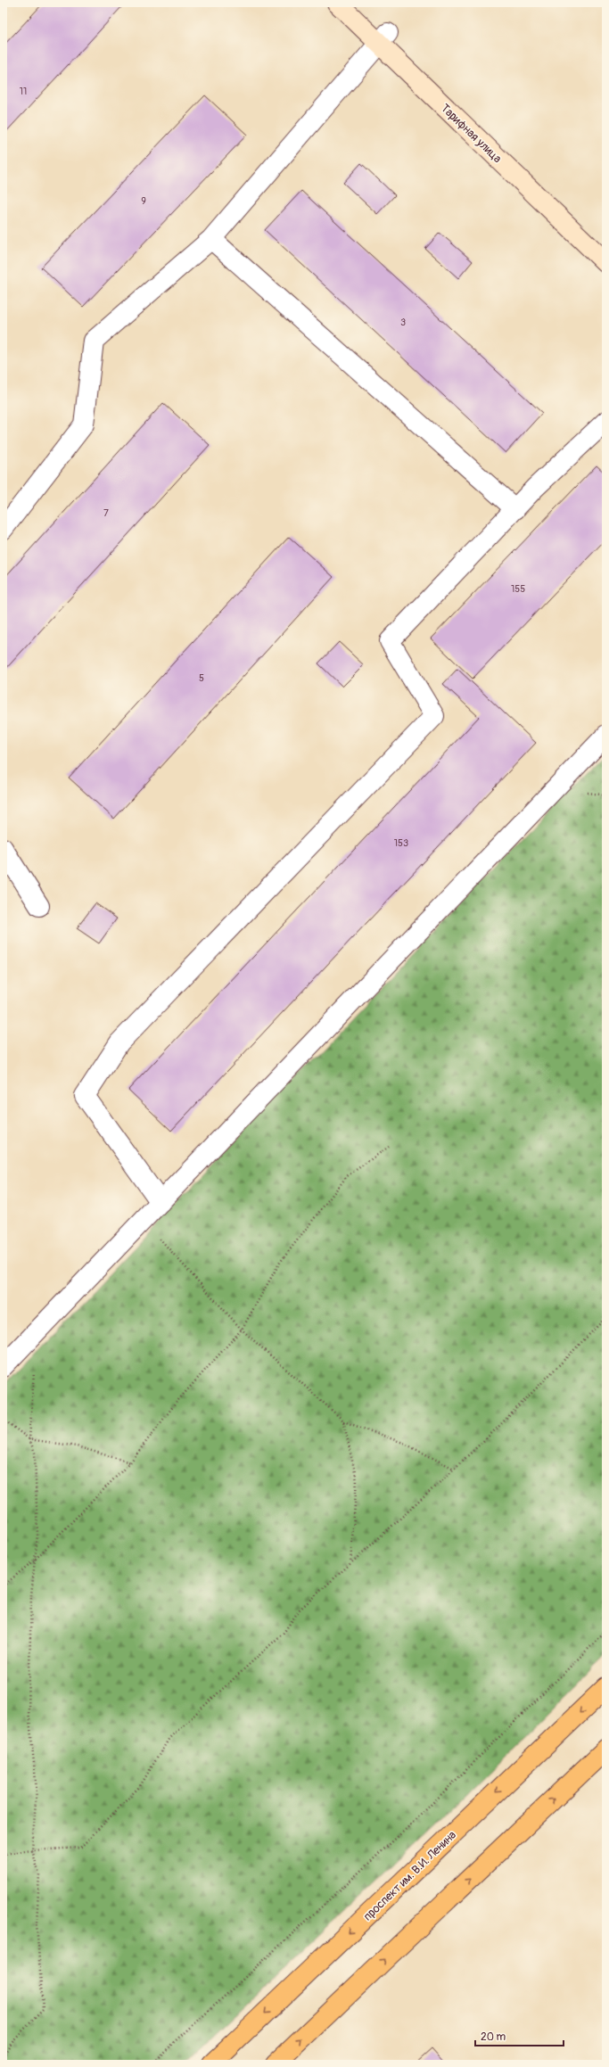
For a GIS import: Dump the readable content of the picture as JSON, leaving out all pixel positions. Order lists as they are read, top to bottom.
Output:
{
  "streets": {
    "main road": ["проспект им. В.И. Ленина"],
    "street": ["Тарифная улица"]
  },
  "house_numbers": [
    "11",
    "9",
    "3",
    "7",
    "155",
    "5",
    "153"
  ],
  "scale_bar": "20 m"
}
